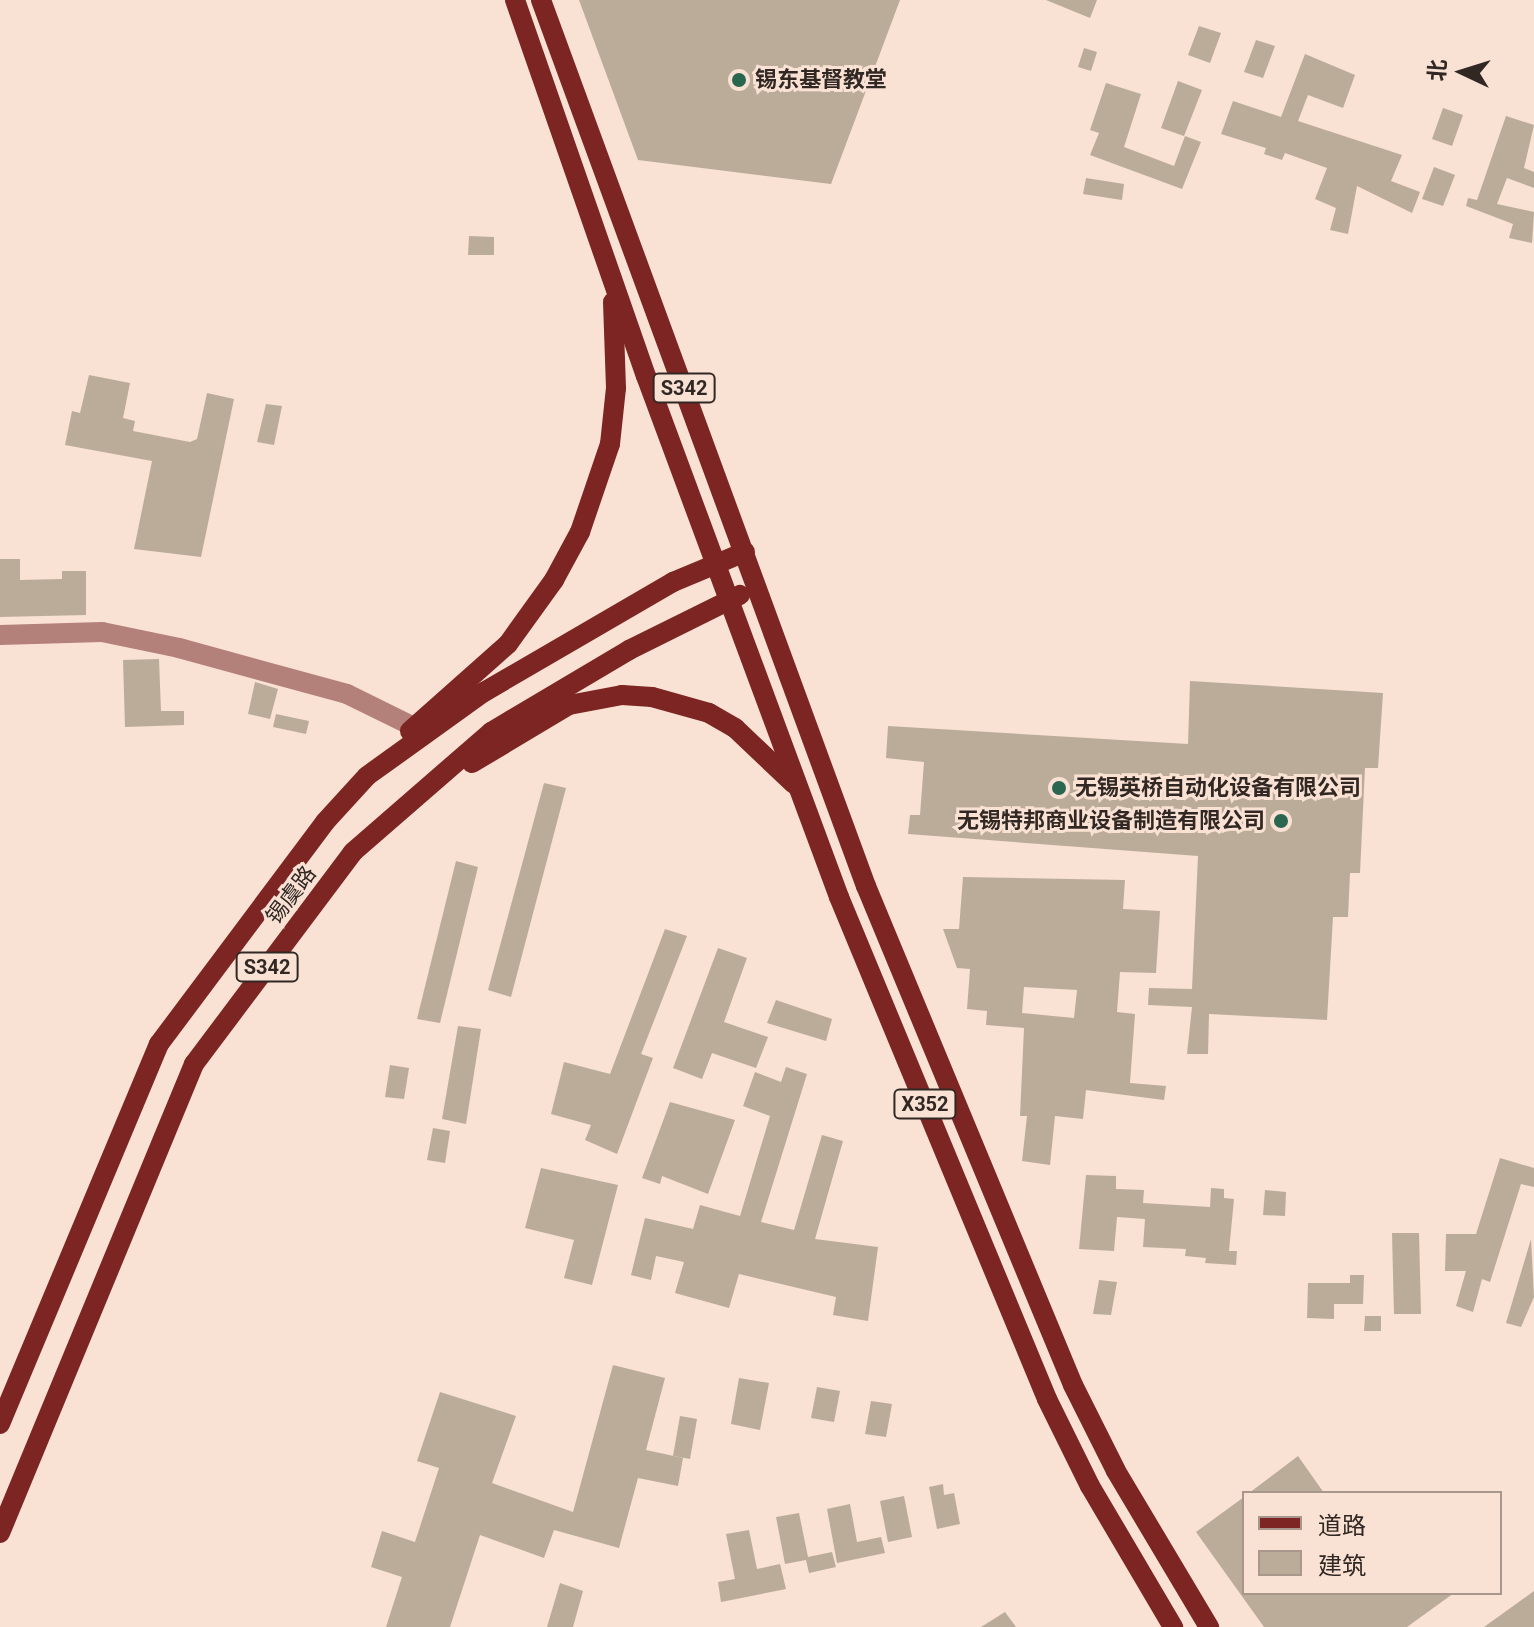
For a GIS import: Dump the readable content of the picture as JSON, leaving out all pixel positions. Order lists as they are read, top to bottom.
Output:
{
  "streets": {
    "main road": ["S342", "锡虞路", "X352"]
  },
  "crossings": [
    ["S342", "锡虞路"],
    ["S342", "X352"],
    ["锡虞路", "X352"]
  ],
  "places": ["锡东基督教堂", "无锡英桥自动化设备有限公司", "无锡特邦商业设备制造有限公司"],
  "legend": ["道路", "建筑"],
  "north": "left"
}
